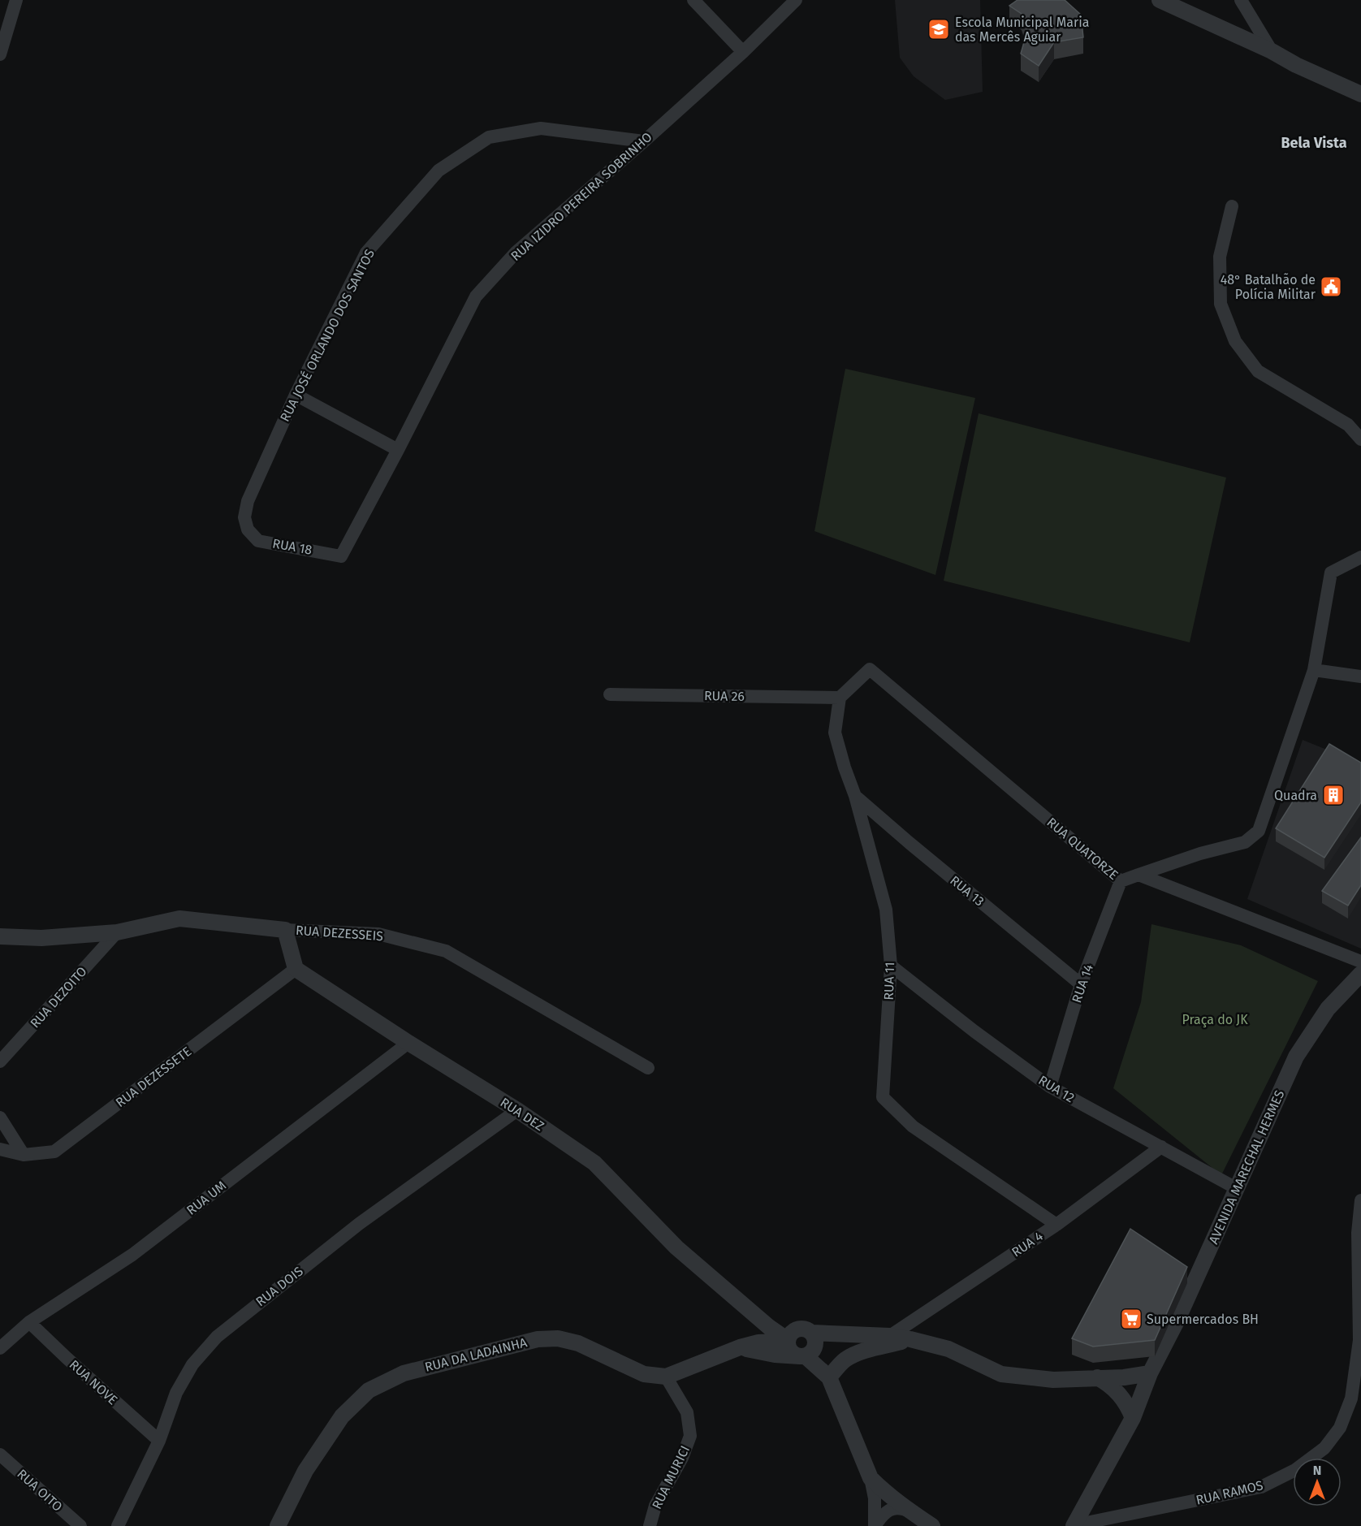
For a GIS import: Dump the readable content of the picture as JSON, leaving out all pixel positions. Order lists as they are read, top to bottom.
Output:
{
  "streets": {
    "street": [
      "RUA IZIDRO PEREIRA SOBRINHO",
      "RUA JOSÉ ORLANDO DOS SANTOS",
      "RUA 18",
      "RUA 26",
      "RUA QUATORZE",
      "RUA 13",
      "RUA DEZESSEIS",
      "RUA 11",
      "RUA 14",
      "RUA DEZOITO",
      "RUA DEZESSETE",
      "RUA 12",
      "RUA DEZ",
      "AVENIDA MARECHAL HERMES",
      "RUA UM",
      "RUA 4",
      "RUA DOIS",
      "RUA DA LADAINHA",
      "RUA NOVE",
      "RUA MURICI",
      "RUA OITO",
      "RUA RAMOS"
    ]
  },
  "crossings": [
    ["RUA IZIDRO PEREIRA SOBRINHO", "RUA JOSÉ ORLANDO DOS SANTOS"],
    ["RUA IZIDRO PEREIRA SOBRINHO", "RUA 18"],
    ["RUA JOSÉ ORLANDO DOS SANTOS", "RUA 18"],
    ["RUA 26", "RUA QUATORZE"],
    ["RUA 26", "RUA 11"],
    ["RUA QUATORZE", "RUA 11"],
    ["RUA QUATORZE", "RUA 14"],
    ["RUA 13", "RUA 11"],
    ["RUA 13", "RUA 14"],
    ["RUA DEZESSEIS", "RUA DEZOITO"],
    ["RUA 11", "RUA 12"],
    ["RUA 11", "RUA 4"],
    ["RUA 14", "RUA 12"],
    ["RUA DEZESSETE", "RUA DEZ"],
    ["RUA 12", "AVENIDA MARECHAL HERMES"],
    ["RUA 12", "RUA 4"],
    ["RUA DEZ", "RUA UM"],
    ["RUA DEZ", "RUA DOIS"],
    ["RUA DEZ", "RUA DA LADAINHA"],
    ["AVENIDA MARECHAL HERMES", "RUA RAMOS"],
    ["RUA UM", "RUA NOVE"],
    ["RUA DOIS", "RUA NOVE"],
    ["RUA DA LADAINHA", "RUA MURICI"]
  ],
  "districts": ["Bela Vista"],
  "parks": ["Praça do JK"],
  "places": {
    "school or university": ["Escola Municipal Maria das Mercês Aguiar"],
    "public building": ["48° Batalhão de Polícia Militar"],
    "building": ["Quadra"],
    "supermarket": ["Supermercados BH"]
  },
  "north": "top"
}
